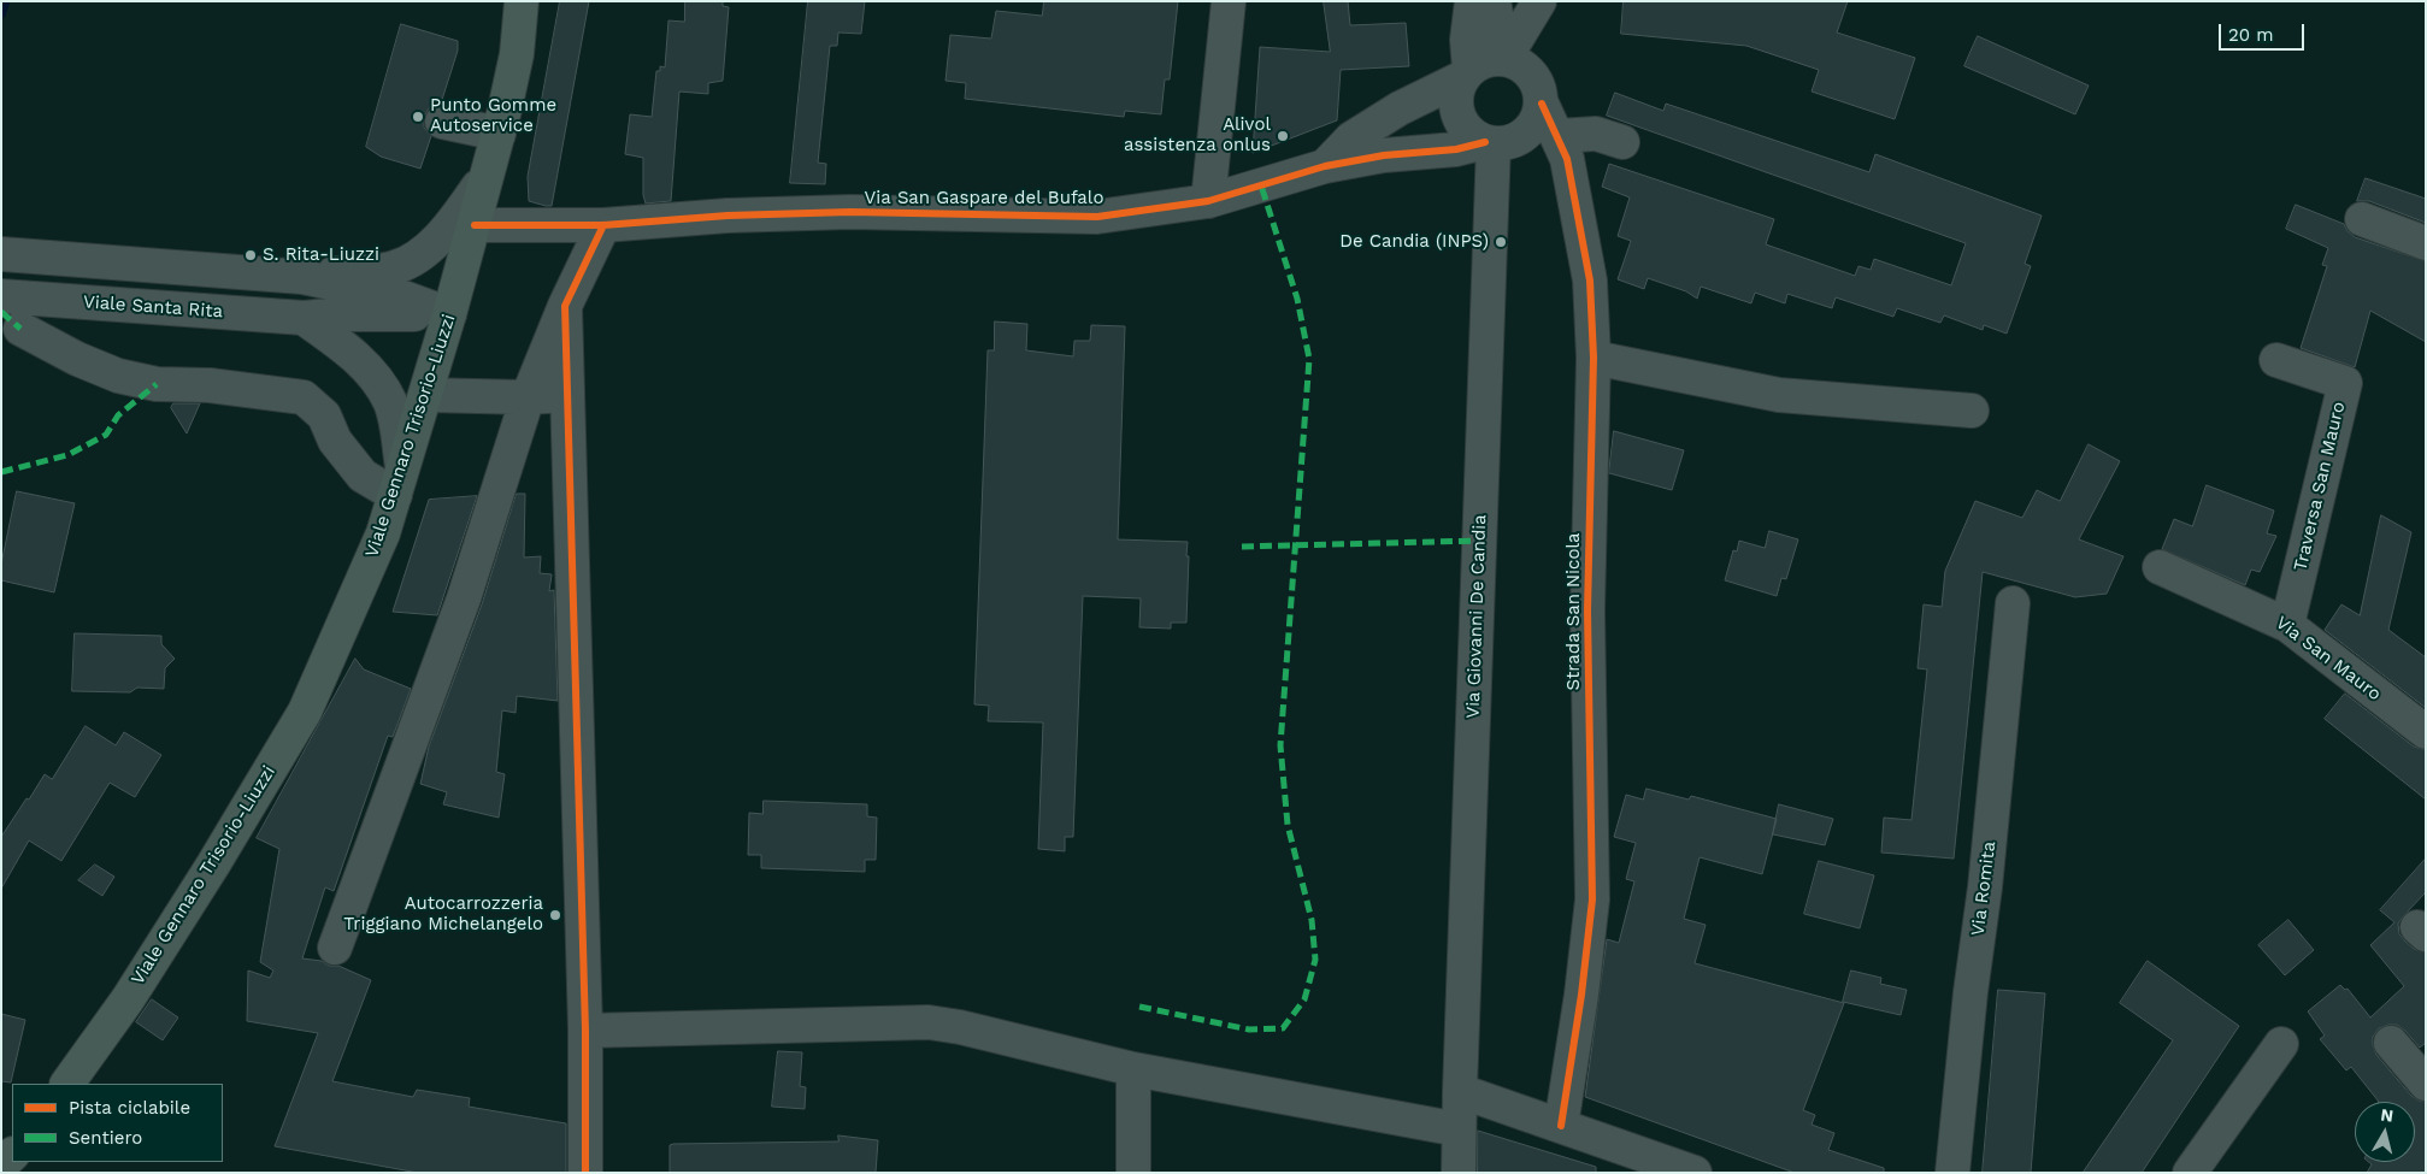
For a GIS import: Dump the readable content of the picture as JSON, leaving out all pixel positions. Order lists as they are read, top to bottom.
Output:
{
  "streets": {
    "main road": ["Viale Gennaro Trisorio-Liuzzi"],
    "street": [
      "Via San Gaspare del Bufalo",
      "Viale Santa Rita",
      "Traversa San Mauro",
      "Strada San Nicola",
      "Via Giovanni De Candia",
      "Via San Mauro",
      "Via Romita"
    ]
  },
  "crossings": [
    ["Via San Gaspare del Bufalo", "Viale Gennaro Trisorio-Liuzzi"],
    ["Via San Gaspare del Bufalo", "Strada San Nicola"],
    ["Via San Gaspare del Bufalo", "Via Giovanni De Candia"],
    ["Viale Santa Rita", "Viale Gennaro Trisorio-Liuzzi"],
    ["Traversa San Mauro", "Via San Mauro"],
    ["Strada San Nicola", "Via Giovanni De Candia"]
  ],
  "places": [
    "Punto Gomme Autoservice",
    "Alivol assistenza onlus",
    "De Candia (INPS)",
    "S. Rita-Liuzzi",
    "Autocarrozzeria Triggiano Michelangelo"
  ],
  "legend": ["Pista ciclabile", "Sentiero"],
  "scale_bar": "20 m",
  "north": "top"
}
